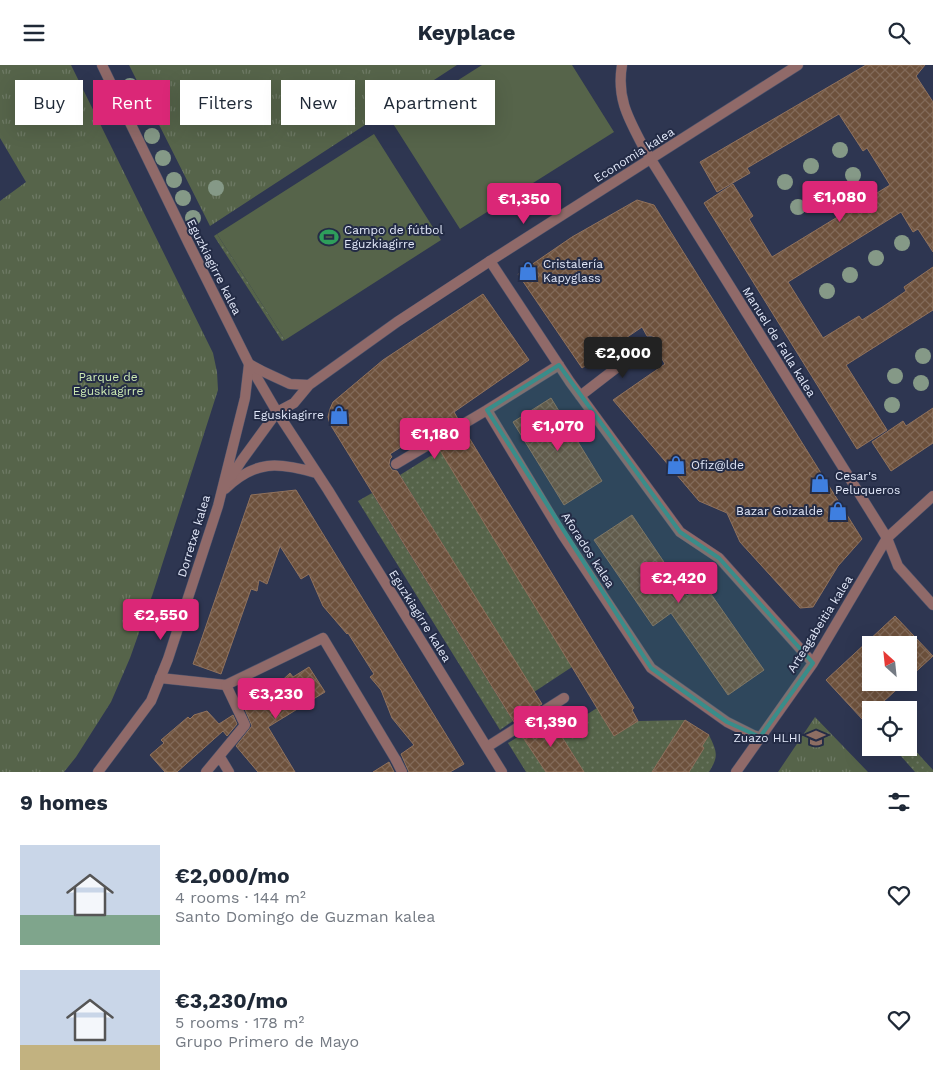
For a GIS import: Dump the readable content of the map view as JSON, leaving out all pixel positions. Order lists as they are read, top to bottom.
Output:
{
  "streets": {
    "street": [
      "Economia kalea",
      "Eguzkiagirre kalea",
      "Manuel de Falla kalea",
      "Dorretxe kalea",
      "Aforados kalea",
      "Arteagabeitia kalea"
    ]
  },
  "crossings": [
    ["Economia kalea", "Eguzkiagirre kalea"],
    ["Economia kalea", "Manuel de Falla kalea"],
    ["Economia kalea", "Dorretxe kalea"],
    ["Eguzkiagirre kalea", "Dorretxe kalea"],
    ["Manuel de Falla kalea", "Arteagabeitia kalea"],
    ["Aforados kalea", "Arteagabeitia kalea"]
  ],
  "parks": ["Parque de Eguskiagirre"],
  "places": {
    "sports": ["Campo de fútbol Eguzkiagirre"],
    "shop": [
      "Cristalería Kapyglass",
      "Eguskiagirre",
      "Ofiz@lde",
      "Cesar's Peluqueros",
      "Bazar Goizalde"
    ],
    "school or university": ["Zuazo HLHI"]
  },
  "north": "top left",
  "page": {
    "header": "Keyplace",
    "chip": [
      "Buy",
      "Rent",
      "Filters",
      "New",
      "Apartment"
    ],
    "price": [
      "€1,080",
      "€1,350",
      "€2,000",
      "€1,070",
      "€1,180",
      "€2,420",
      "€2,550",
      "€3,230",
      "€1,390"
    ],
    "heading": "9 homes",
    "list": [
      {
        "name": "€2,000/mo",
        "note": "4 rooms · 144 m² · Santo Domingo de Guzman kalea"
      },
      {
        "name": "€3,230/mo",
        "note": "5 rooms · 178 m² · Grupo Primero de Mayo"
      }
    ]
  }
}
